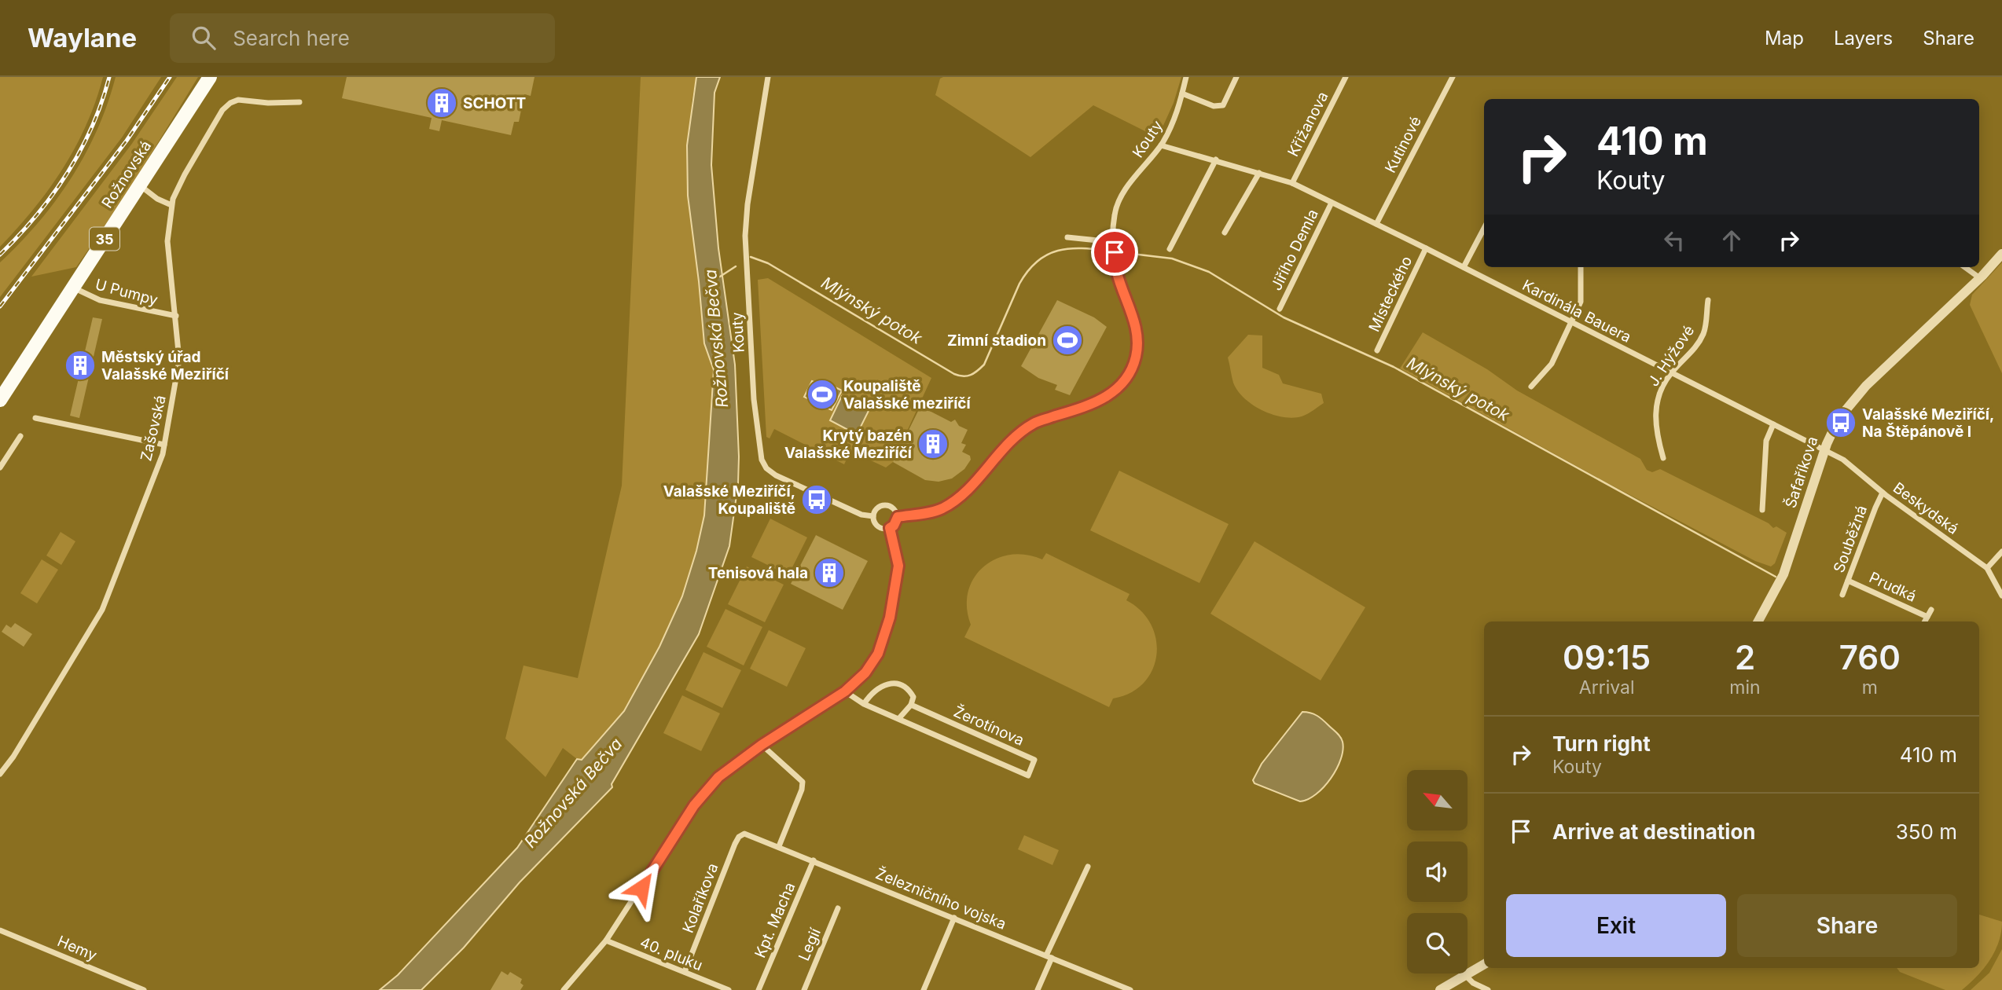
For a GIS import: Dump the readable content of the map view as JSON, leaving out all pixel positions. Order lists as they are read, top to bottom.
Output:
{
  "streets": {
    "main road": ["Rožnovská", "35"],
    "street": [
      "Křižanova",
      "Kouty",
      "Kutinové",
      "Jiřího Demla",
      "U Pumpy",
      "Místeckého",
      "Kardinála Bauera",
      "J. Hýžové",
      "Zašovská",
      "Šafaříkova",
      "Beskydská",
      "Souběžná",
      "Prudká",
      "Žerotínova",
      "Kolaříkova",
      "Železničního vojska",
      "Kpt. Macha",
      "Legií",
      "Hemy",
      "40. pluku"
    ]
  },
  "crossings": [
    ["Křižanova", "Kardinála Bauera"],
    ["Kouty", "Kardinála Bauera"],
    ["Kutinové", "Kardinála Bauera"],
    ["Rožnovská", "U Pumpy"],
    ["Jiřího Demla", "Kardinála Bauera"],
    ["U Pumpy", "Zašovská"],
    ["Místeckého", "Kardinála Bauera"],
    ["Kardinála Bauera", "J. Hýžové"],
    ["Kardinála Bauera", "Šafaříkova"],
    ["Kardinála Bauera", "Beskydská"],
    ["Šafaříkova", "Beskydská"],
    ["Beskydská", "Souběžná"],
    ["Souběžná", "Prudká"],
    ["Kolaříkova", "Železničního vojska"],
    ["Kolaříkova", "40. pluku"],
    ["Železničního vojska", "Kpt. Macha"]
  ],
  "water": ["Mlýnský potok", "Rožnovská Bečva"],
  "places": {
    "building": [
      "SCHOTT",
      "Městský úřad Valašské Meziříčí",
      "Krytý bazén Valašské Meziříčí",
      "Tenisová hala"
    ],
    "sports": ["Zimní stadion", "Koupaliště Valašské meziříčí"],
    "bus stop": ["Valašské Meziříčí, Na Štěpánově I", "Valašské Meziříčí, Koupaliště"]
  },
  "north": "top left",
  "page": {
    "header": "Waylane",
    "search": "Search here",
    "nav": ["Map", "Layers", "Share"],
    "turn": ["410 m", "Kouty"],
    "eta": [
      "09:15",
      "Arrival",
      "2",
      "min",
      "760",
      "m"
    ],
    "list": [
      {
        "name": "Turn right",
        "note": "Kouty",
        "value": "410 m"
      },
      {
        "name": "Arrive at destination",
        "value": "350 m"
      }
    ],
    "buttons": ["Exit", "Share"]
  }
}
